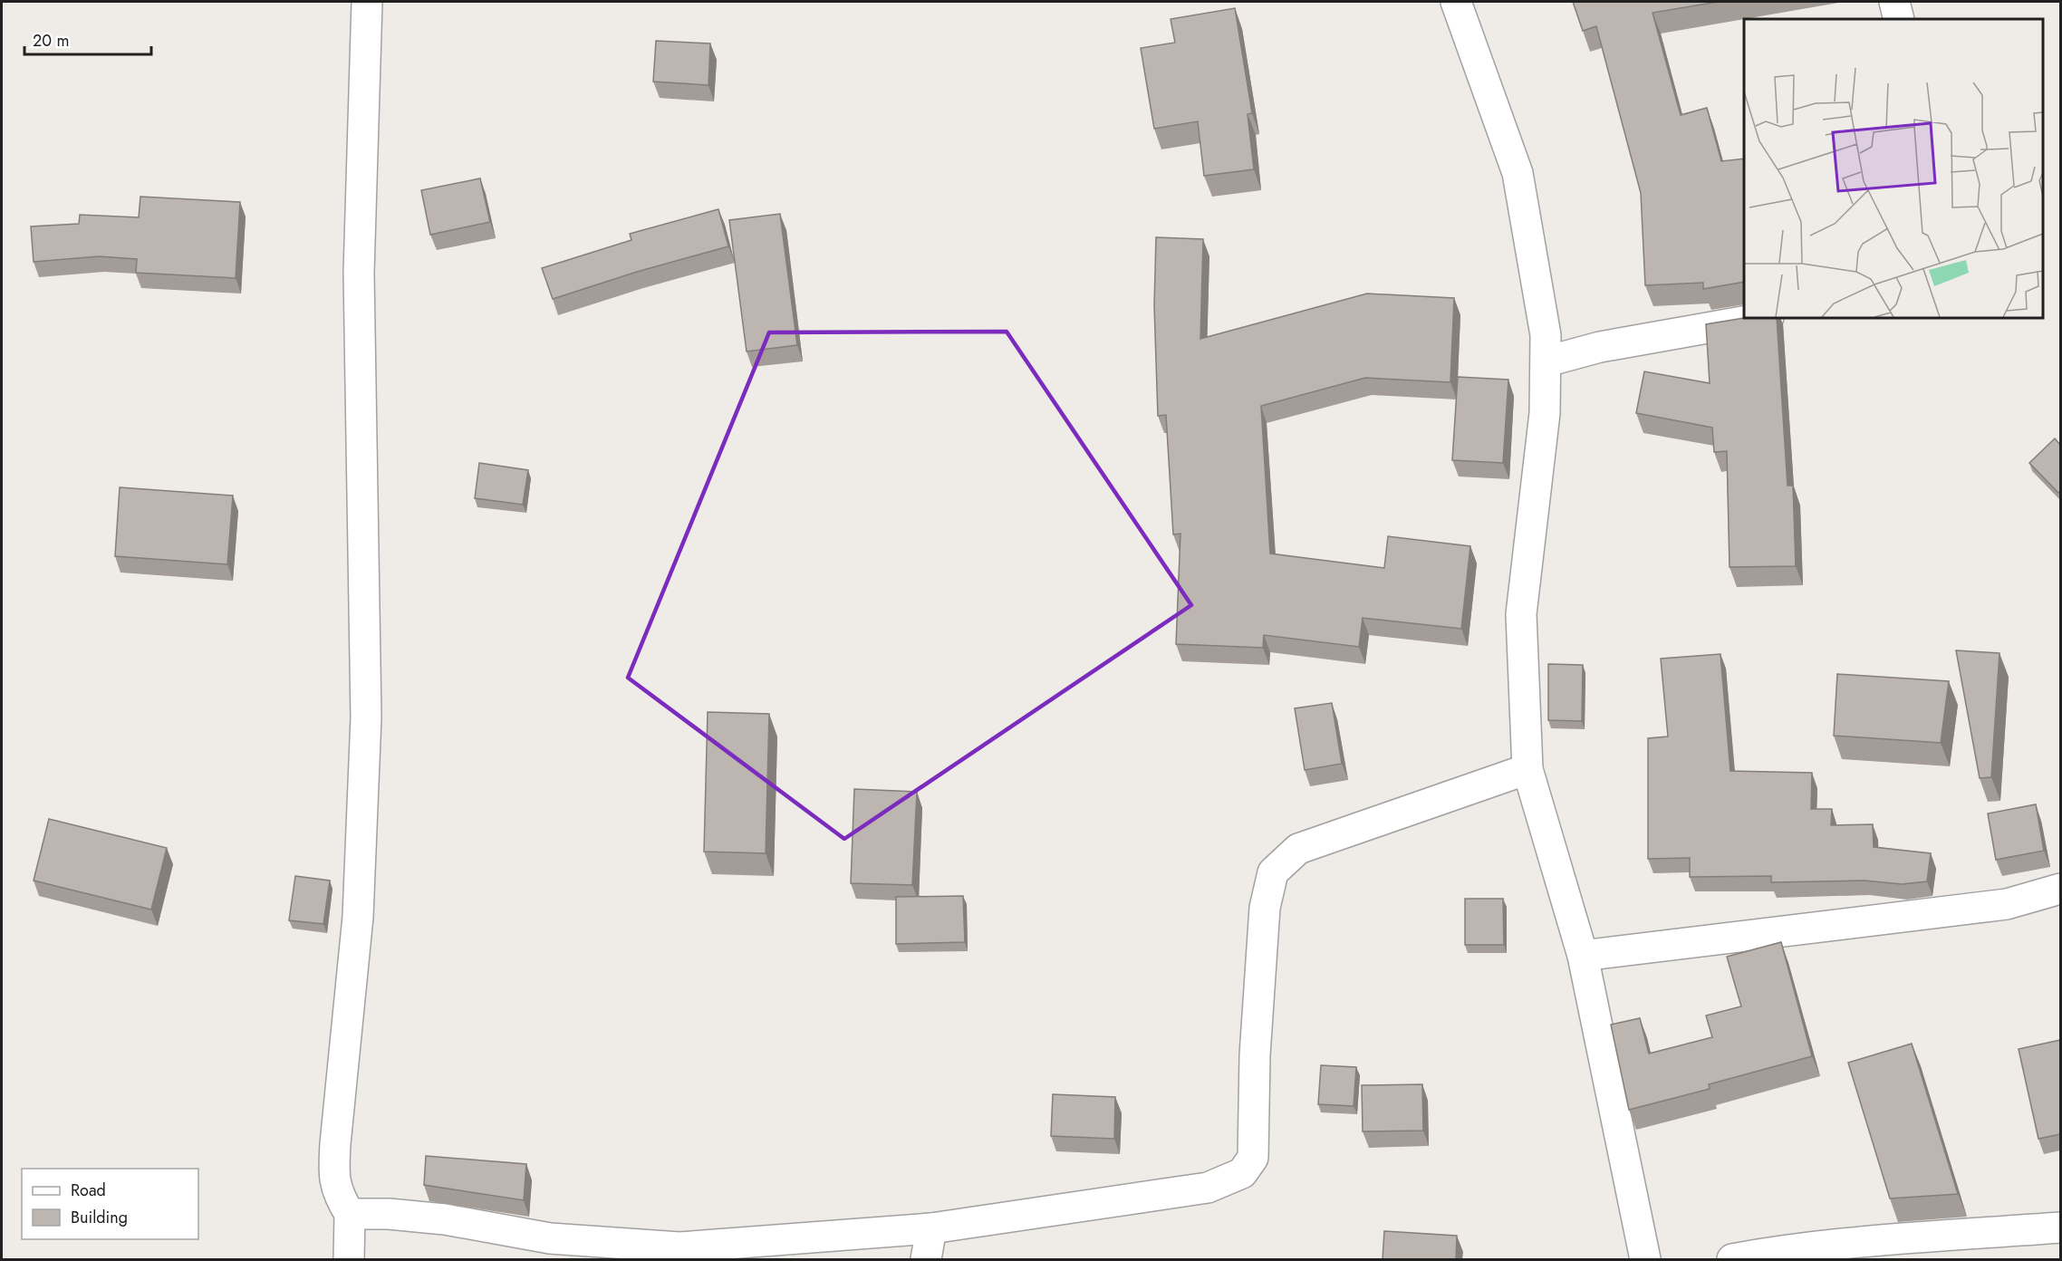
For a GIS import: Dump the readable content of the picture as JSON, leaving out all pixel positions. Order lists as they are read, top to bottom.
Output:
{
  "legend": ["Road", "Building"],
  "scale_bar": "20 m"
}
